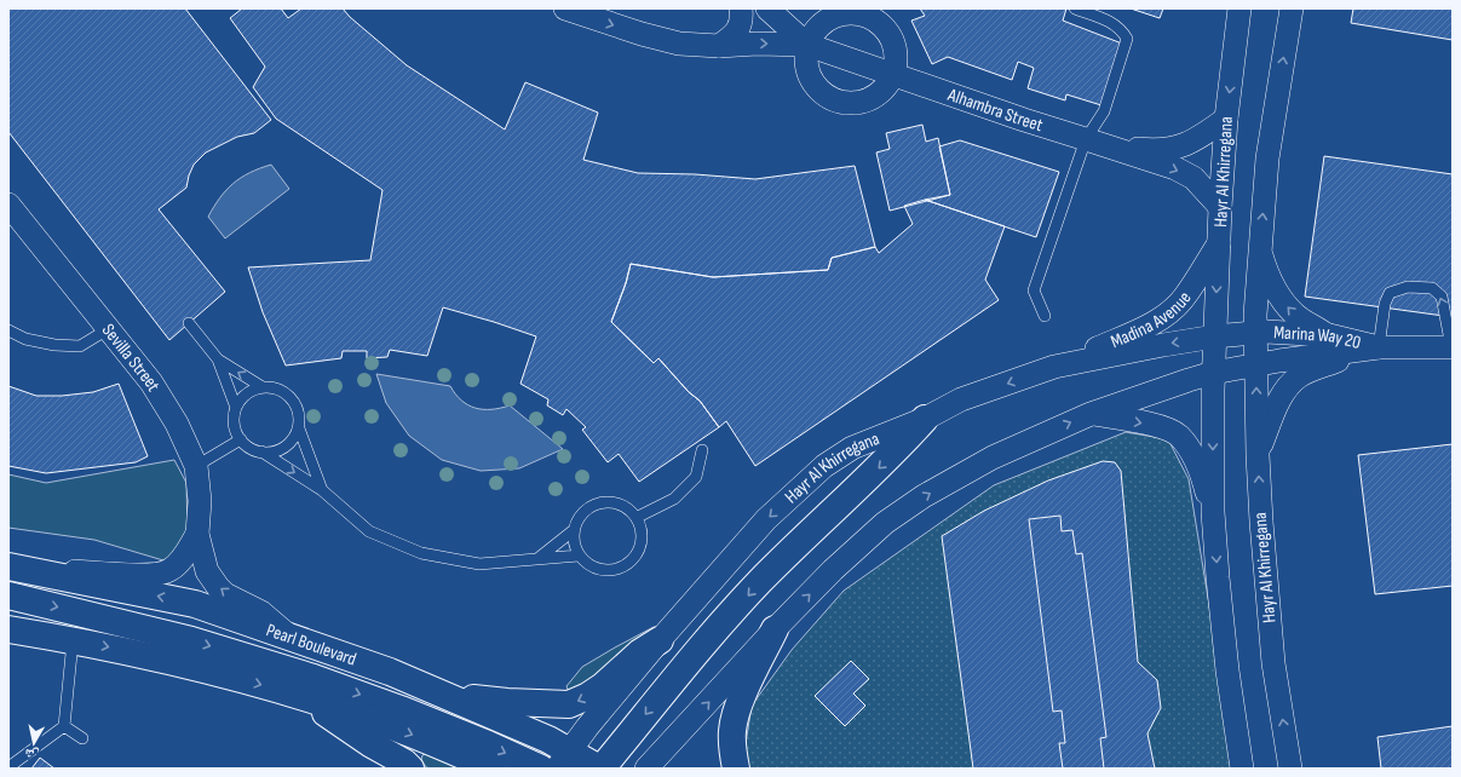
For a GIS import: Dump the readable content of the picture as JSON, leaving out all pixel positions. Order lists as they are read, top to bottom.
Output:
{
  "streets": {
    "main road": ["Pearl Boulevard"],
    "street": [
      "Alhambra Street",
      "Hayr Al Khirregana",
      "Madina Avenue",
      "Marina Way 20",
      "Sevilla Street"
    ]
  },
  "crossings": [
    ["Alhambra Street", "Hayr Al Khirregana"],
    ["Hayr Al Khirregana", "Madina Avenue"],
    ["Hayr Al Khirregana", "Marina Way 20"],
    ["Hayr Al Khirregana", "Pearl Boulevard"],
    ["Sevilla Street", "Pearl Boulevard"]
  ],
  "one_way": ["Alhambra Street"],
  "north": "bottom"
}
